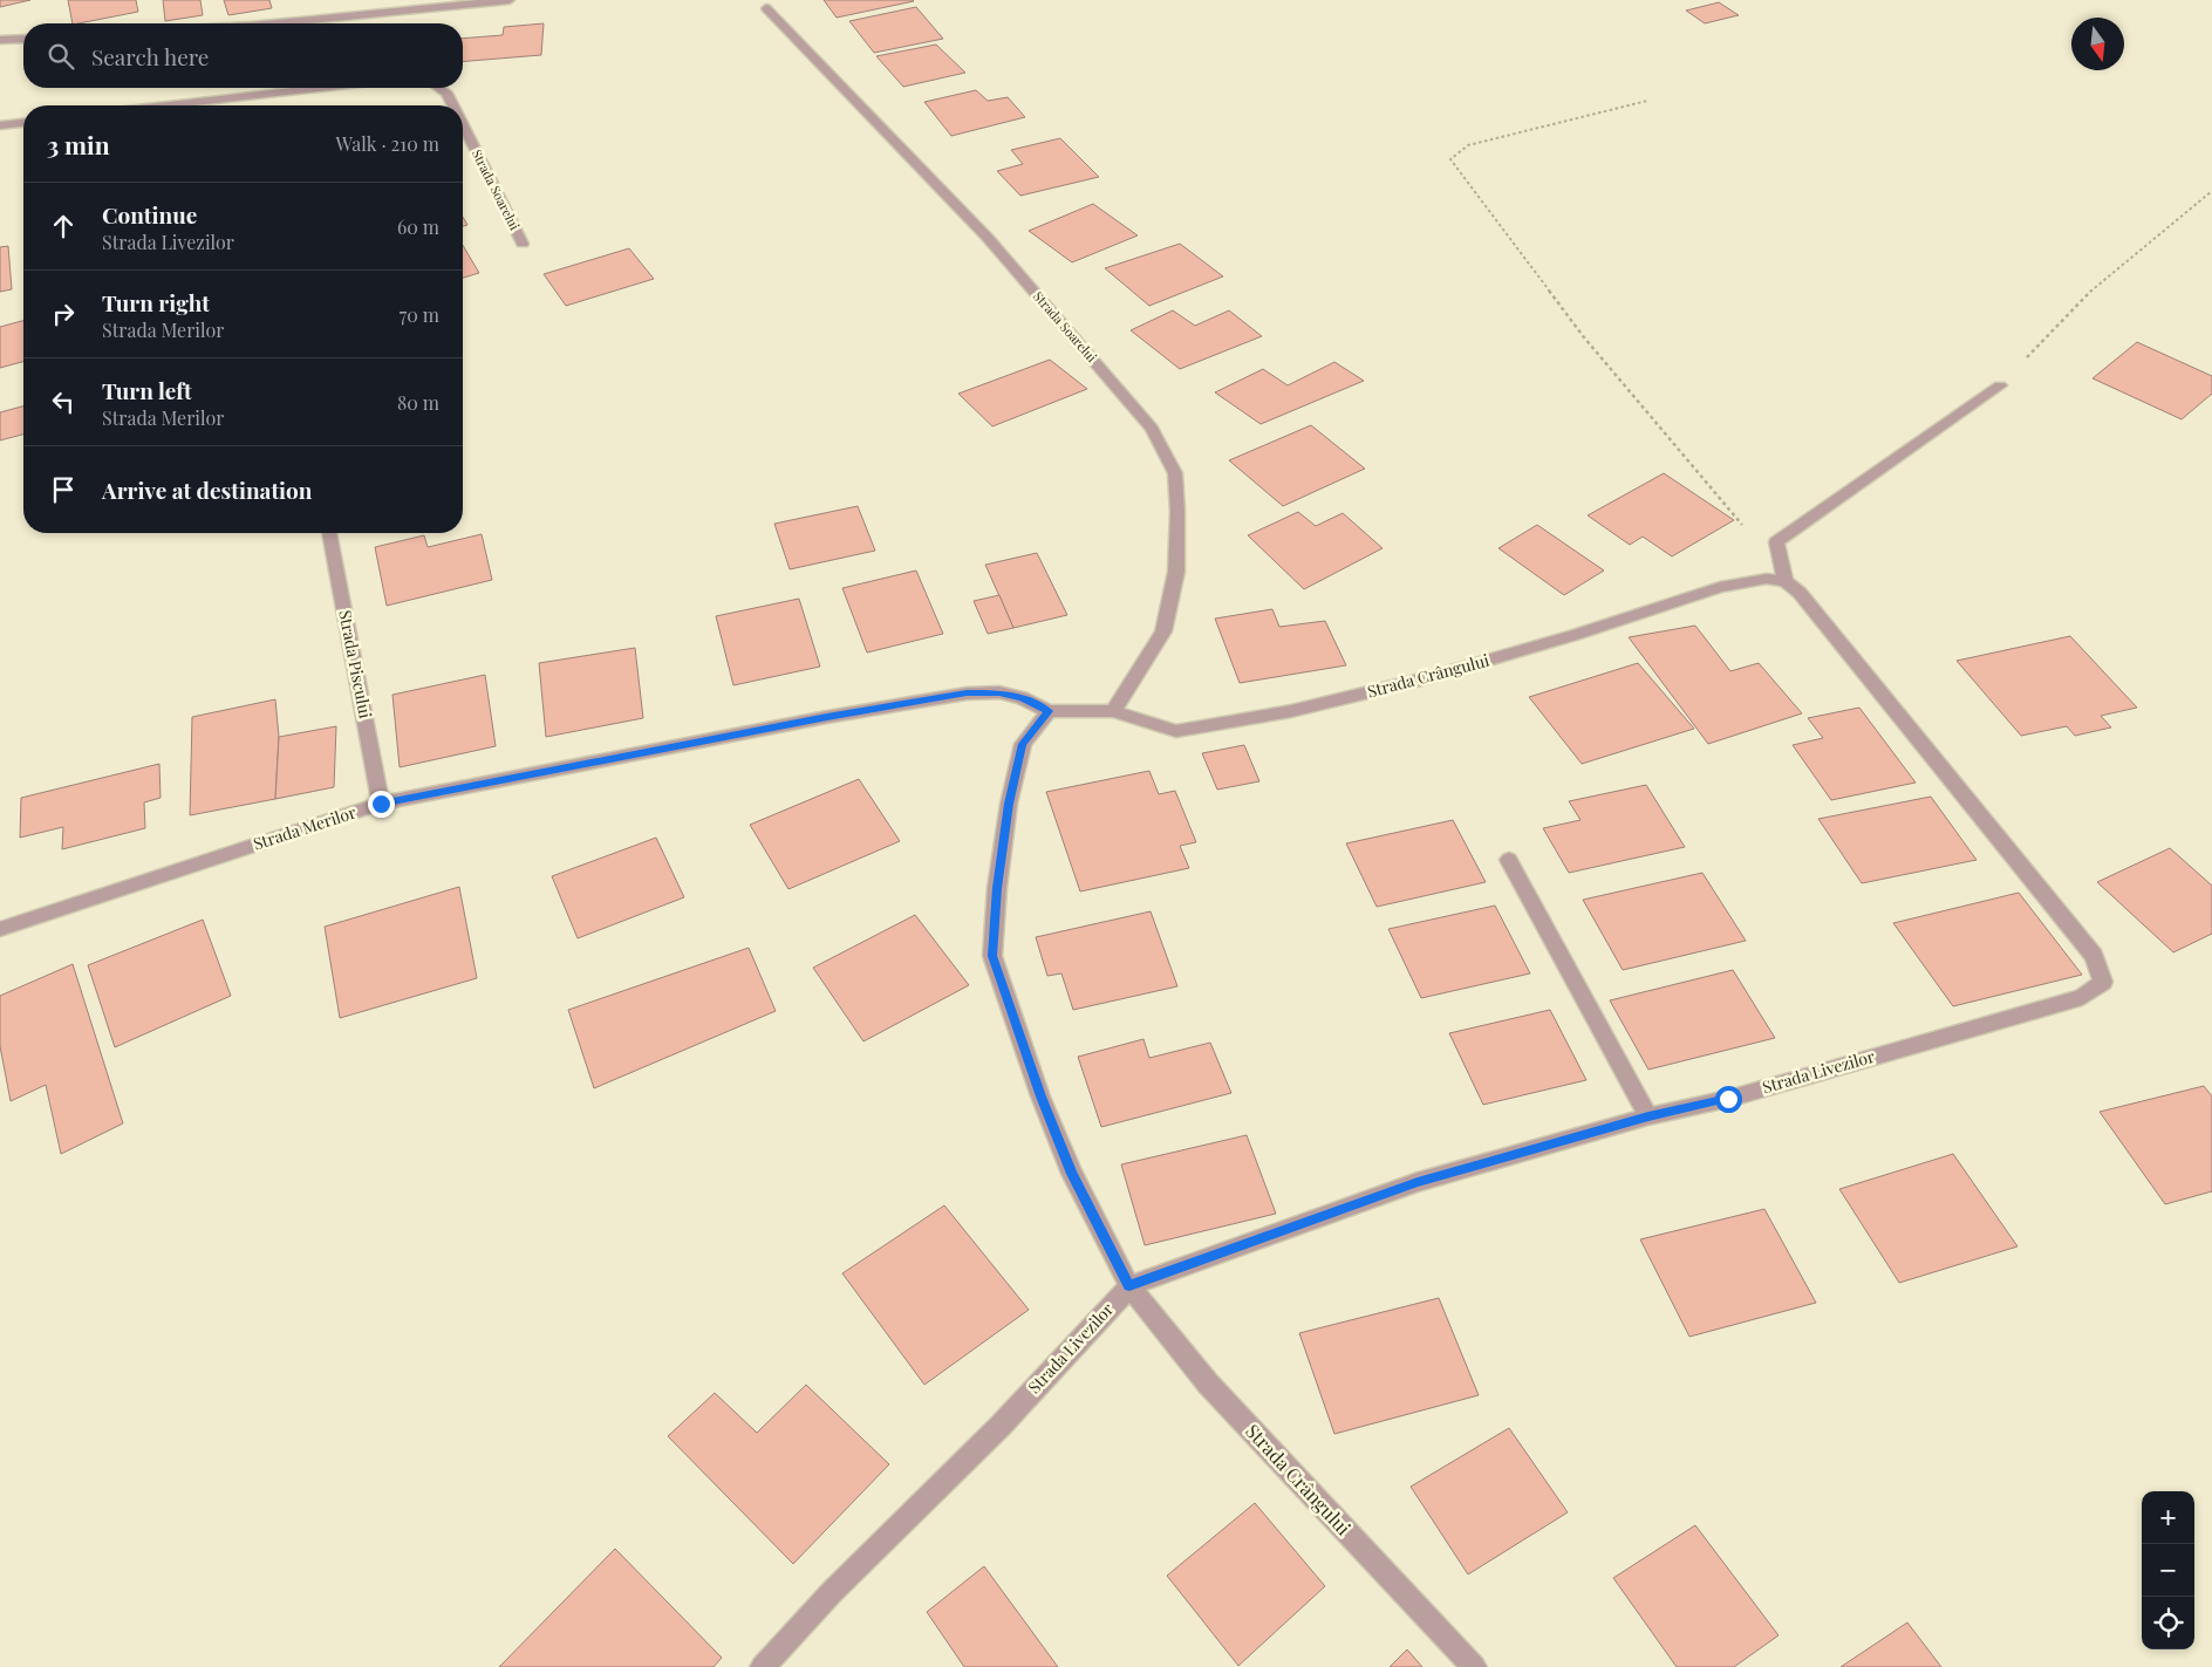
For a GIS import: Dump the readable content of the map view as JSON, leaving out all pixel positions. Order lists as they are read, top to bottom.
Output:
{
  "streets": {
    "street": [
      "Strada Soarelui",
      "Strada Piscului",
      "Strada Crângului",
      "Strada Merilor",
      "Strada Livezilor"
    ]
  },
  "crossings": [
    ["Strada Soarelui", "Strada Crângului"],
    ["Strada Piscului", "Strada Merilor"],
    ["Strada Crângului", "Strada Merilor"],
    ["Strada Crângului", "Strada Livezilor"]
  ],
  "north": "bottom",
  "page": {
    "search": "Search here",
    "heading": ["3 min", "Walk · 210 m"],
    "list": [
      ["Continue", "Strada Livezilor", "60 m"],
      ["Turn right", "Strada Merilor", "70 m"],
      ["Turn left", "Strada Merilor", "80 m"],
      "Arrive at destination"
    ],
    "map_buttons": ["+", "−"]
  }
}
